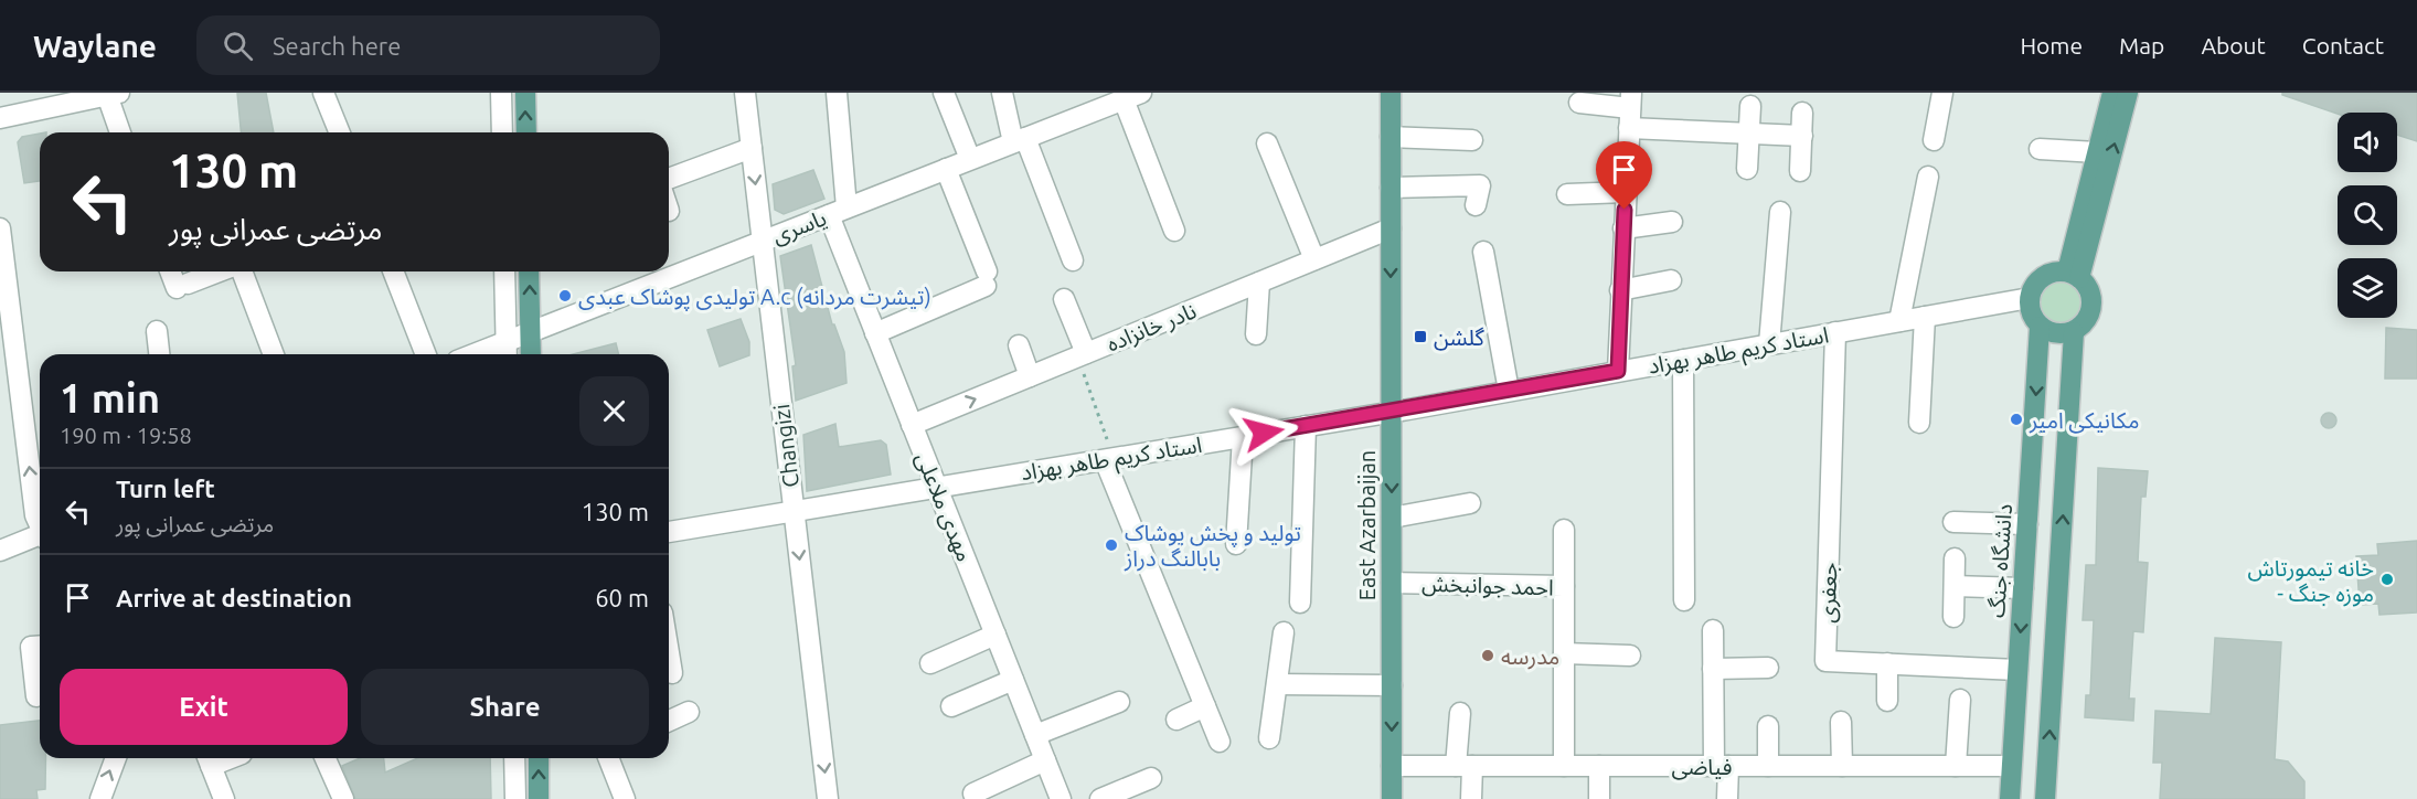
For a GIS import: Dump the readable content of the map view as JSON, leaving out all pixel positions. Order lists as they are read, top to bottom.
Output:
{
  "streets": {
    "main road": ["East Azarbaijan", "دانشگاه جنگ"],
    "street": [
      "یاسری",
      "نادر خانزاده",
      "استاد کریم طاهر بهزاد",
      "Changizi",
      "مهدی ملاعلی",
      "احمد جوانبخش",
      "جعفری",
      "فیاضی"
    ]
  },
  "crossings": [
    ["یاسری", "Changizi"],
    ["یاسری", "مهدی ملاعلی"],
    ["نادر خانزاده", "مهدی ملاعلی"],
    ["نادر خانزاده", "East Azarbaijan"],
    ["استاد کریم طاهر بهزاد", "Changizi"],
    ["استاد کریم طاهر بهزاد", "مهدی ملاعلی"],
    ["استاد کریم طاهر بهزاد", "East Azarbaijan"],
    ["استاد کریم طاهر بهزاد", "دانشگاه جنگ"],
    ["استاد کریم طاهر بهزاد", "جعفری"],
    ["East Azarbaijan", "احمد جوانبخش"],
    ["East Azarbaijan", "فیاضی"],
    ["دانشگاه جنگ", "جعفری"],
    ["دانشگاه جنگ", "فیاضی"],
    ["احمد جوانبخش", "فیاضی"]
  ],
  "one_way": ["Changizi", "East Azarbaijan"],
  "places": {
    "other": [
      "تولیدی پوشاک عبدی A.c (تیشرت مردانه)",
      "مکانیکی امیر",
      "تولید و پخش پوشاک بابالنگ دراز",
      "خانه تیمورتاش - موزه جنگ",
      "مدرسه"
    ],
    "transit": ["گلشن"]
  },
  "page": {
    "header": "Waylane",
    "search": "Search here",
    "nav": [
      "Home",
      "Map",
      "About",
      "Contact"
    ],
    "turn": ["130 m", "مرتضی عمرانی پور"],
    "heading": ["1 min", "190 m · 19:58"],
    "list": [
      {
        "name": "Turn left",
        "note": "مرتضی عمرانی پور",
        "value": "130 m"
      },
      {
        "name": "Arrive at destination",
        "value": "60 m"
      }
    ],
    "buttons": ["Exit", "Share"]
  }
}
